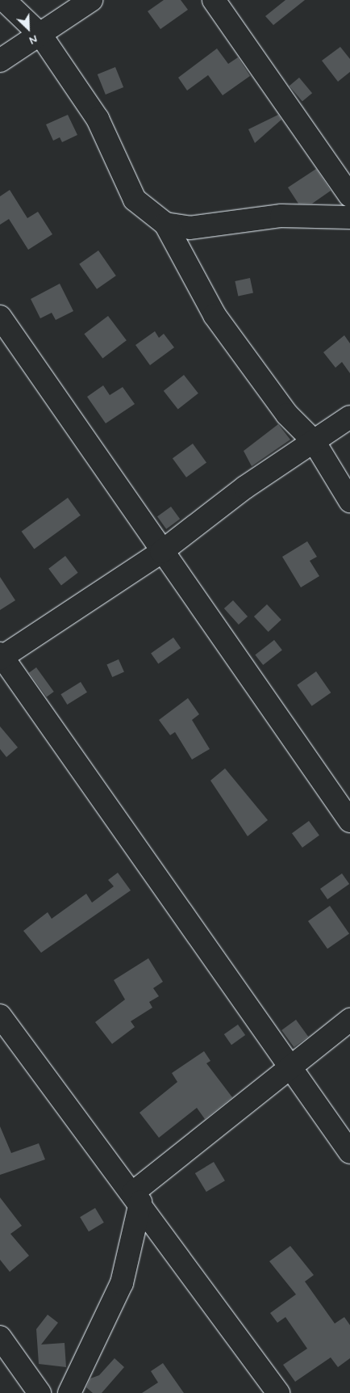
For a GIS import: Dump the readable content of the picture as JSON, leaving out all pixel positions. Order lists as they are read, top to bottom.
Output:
{
  "north": "bottom right"
}
